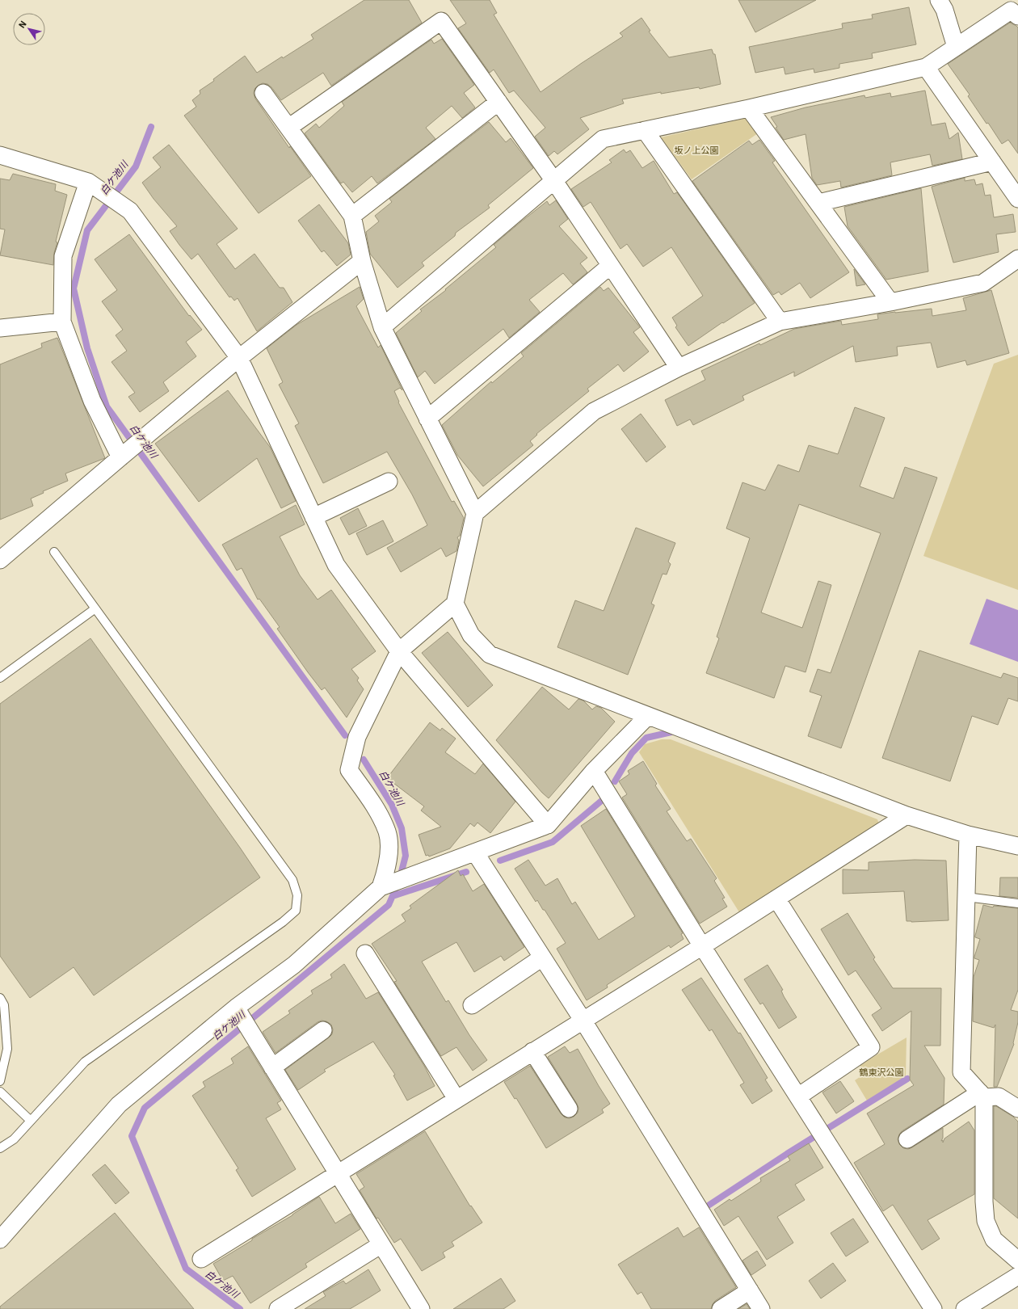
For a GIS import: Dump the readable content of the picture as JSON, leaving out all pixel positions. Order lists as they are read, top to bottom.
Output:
{
  "water": ["白ケ池川"],
  "parks": ["坂ノ上公園", "鶴東沢公園"],
  "north": "top left"
}
